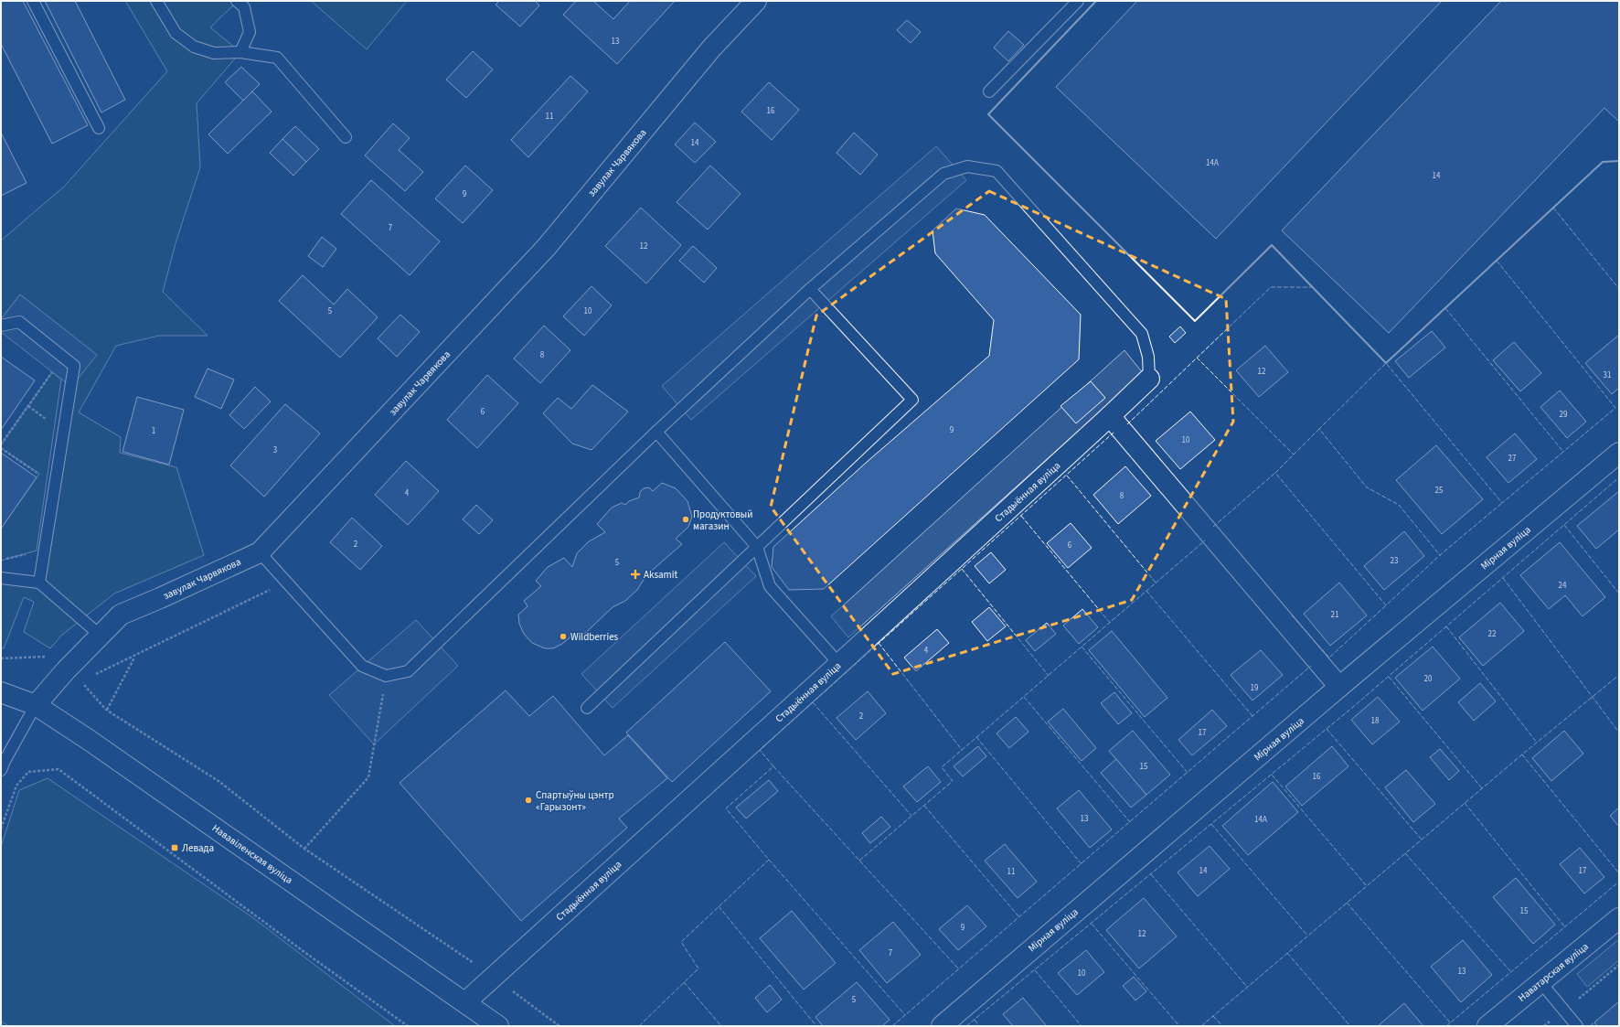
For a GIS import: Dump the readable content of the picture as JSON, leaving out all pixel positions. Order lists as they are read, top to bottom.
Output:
{
  "streets": {
    "street": [
      "завулак Чарвякова",
      "Стадыённая вуліца",
      "Мірная вуліца",
      "Нававіленская вуліца",
      "Наватарская вуліца"
    ]
  },
  "crossings": [
    ["завулак Чарвякова", "Нававіленская вуліца"],
    ["Стадыённая вуліца", "Нававіленская вуліца"]
  ],
  "places": {
    "other": ["Продуктовый магазин", "Wildberries", "Спартыўны цэнтр «Гарызонт»"],
    "health": ["Aksamit"],
    "transit": ["Левада"]
  },
  "house_numbers": [
    "13",
    "16",
    "11",
    "14",
    "14А",
    "14",
    "9",
    "7",
    "12",
    "5",
    "10",
    "8",
    "12",
    "31",
    "6",
    "29",
    "9",
    "1",
    "10",
    "3",
    "27",
    "25",
    "4",
    "8",
    "2",
    "6",
    "23",
    "5",
    "24",
    "21",
    "22",
    "4",
    "20",
    "19",
    "2",
    "18",
    "17",
    "15",
    "16",
    "13",
    "14А",
    "14",
    "17",
    "11",
    "15",
    "9",
    "12",
    "7",
    "13",
    "10",
    "5"
  ]
}
